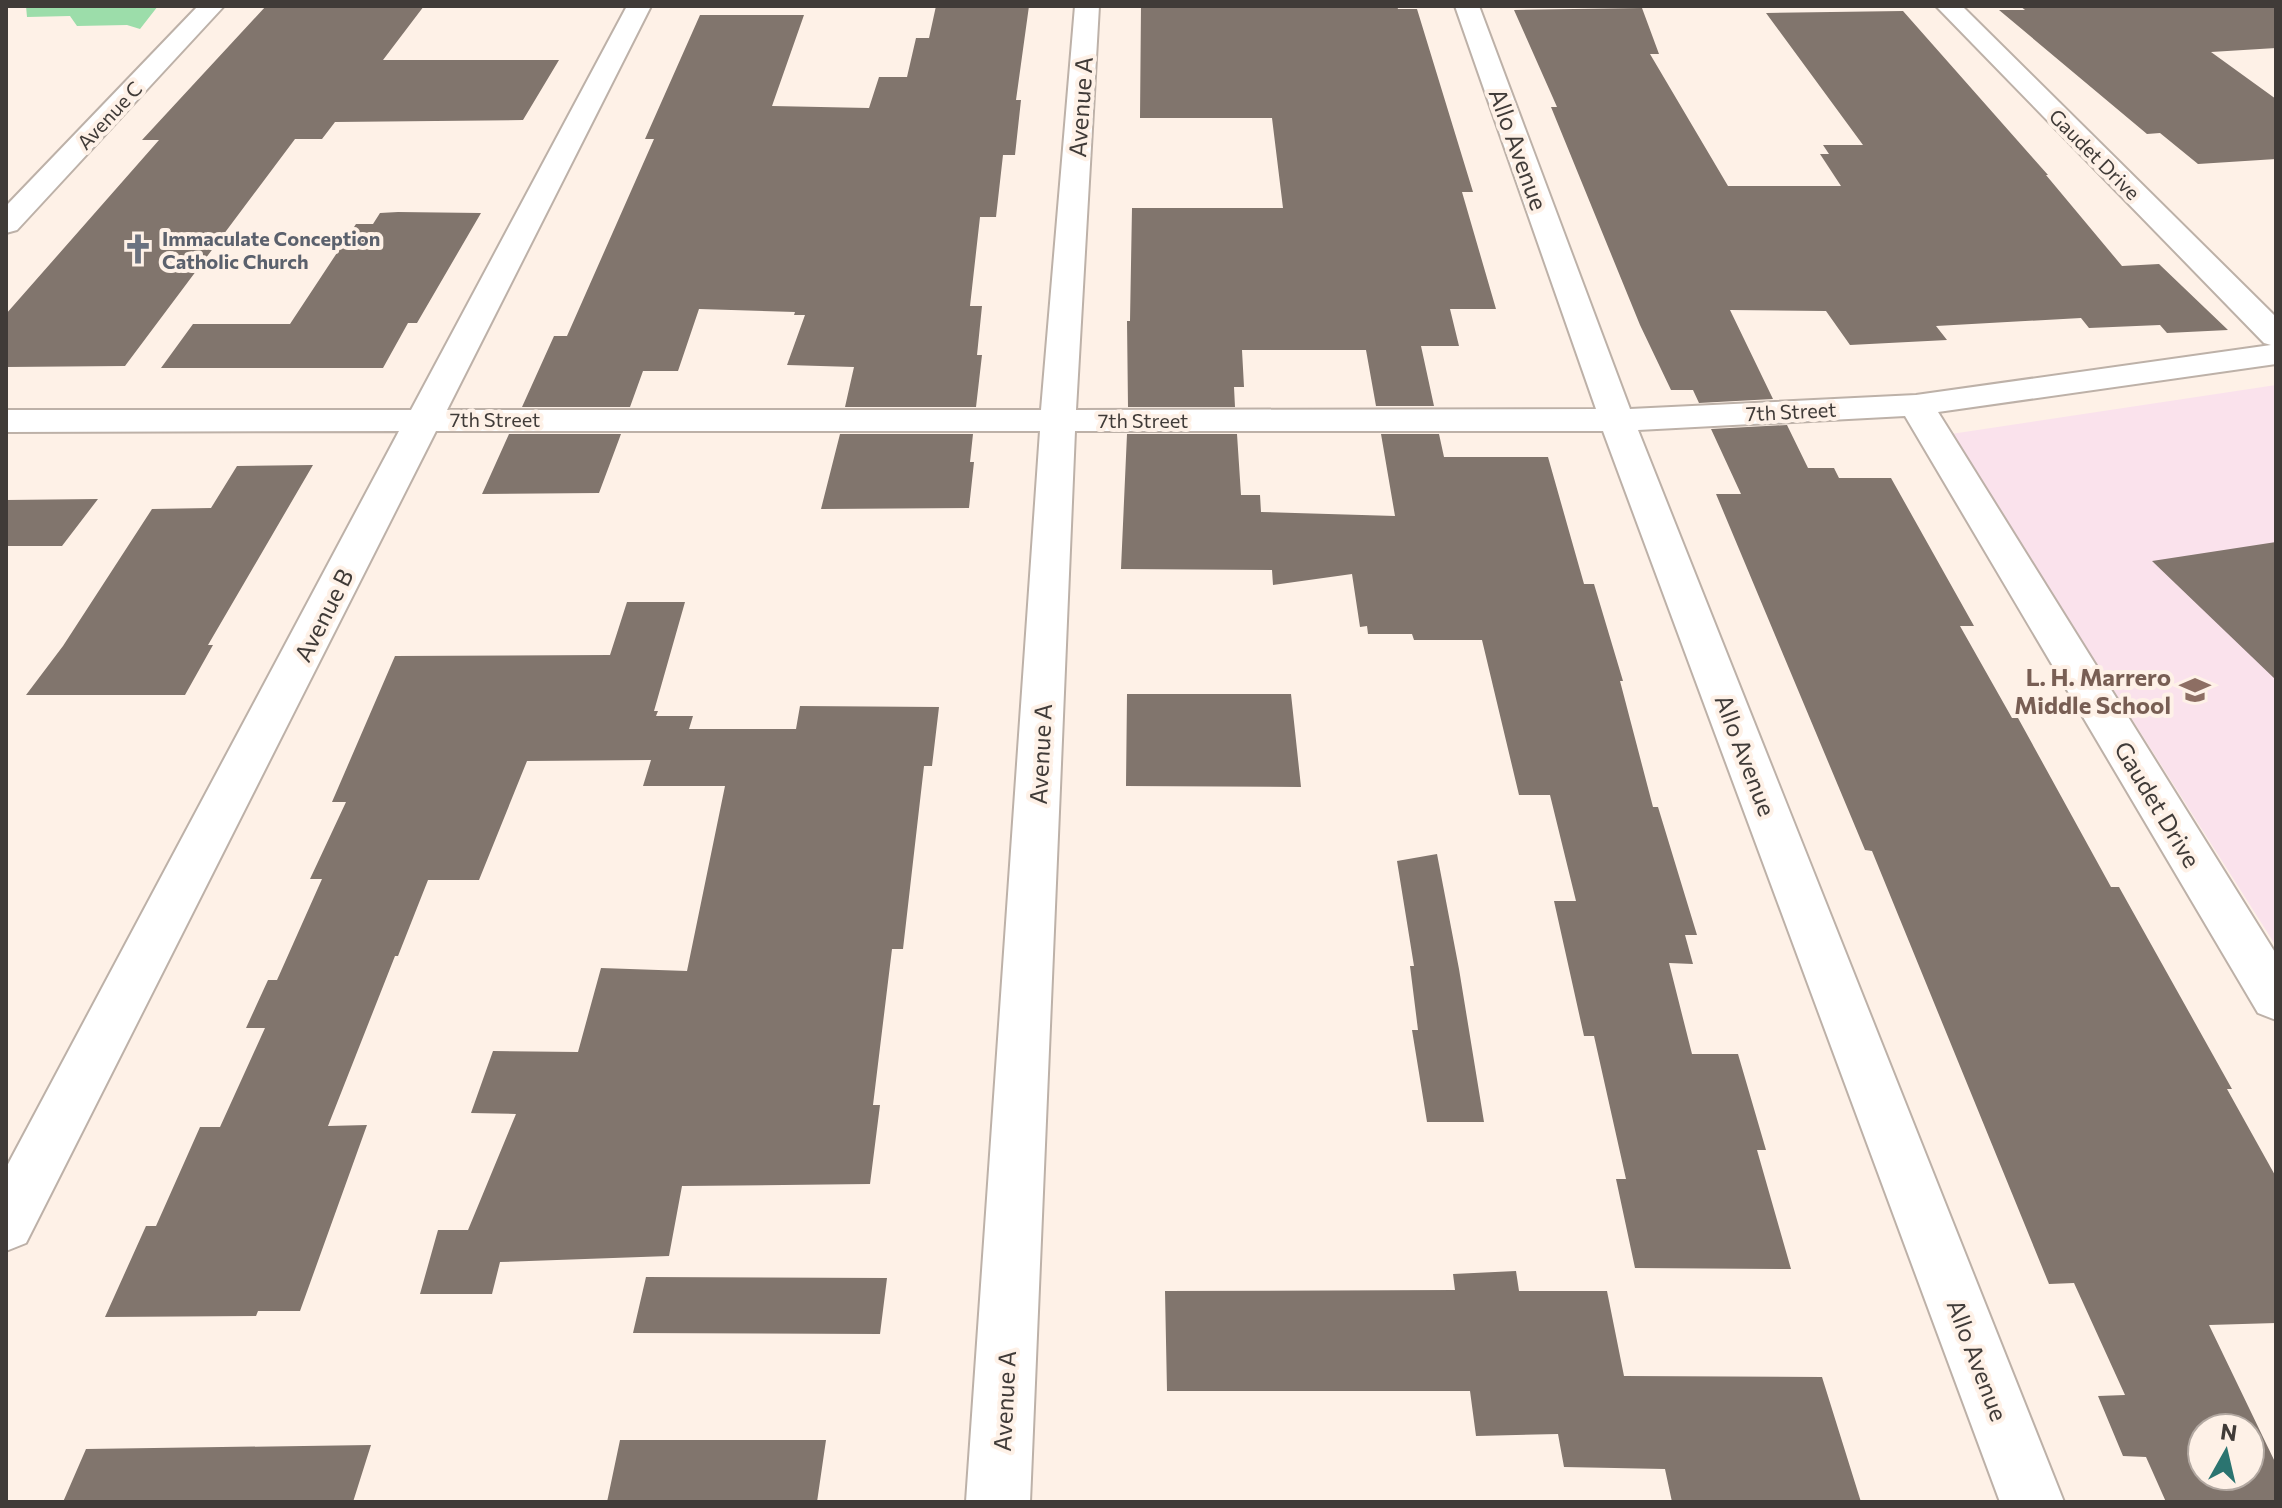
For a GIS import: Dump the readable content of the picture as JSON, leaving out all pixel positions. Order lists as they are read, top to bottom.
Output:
{
  "streets": {
    "street": [
      "Avenue A",
      "Avenue C",
      "Allo Avenue",
      "Gaudet Drive",
      "7th Street",
      "Avenue B"
    ]
  },
  "crossings": [
    ["Avenue A", "7th Street"],
    ["Allo Avenue", "7th Street"],
    ["Gaudet Drive", "7th Street"],
    ["7th Street", "Avenue B"]
  ],
  "places": {
    "church": ["Immaculate Conception Catholic Church"],
    "school or university": ["L. H. Marrero Middle School"]
  },
  "north": "top"
}
